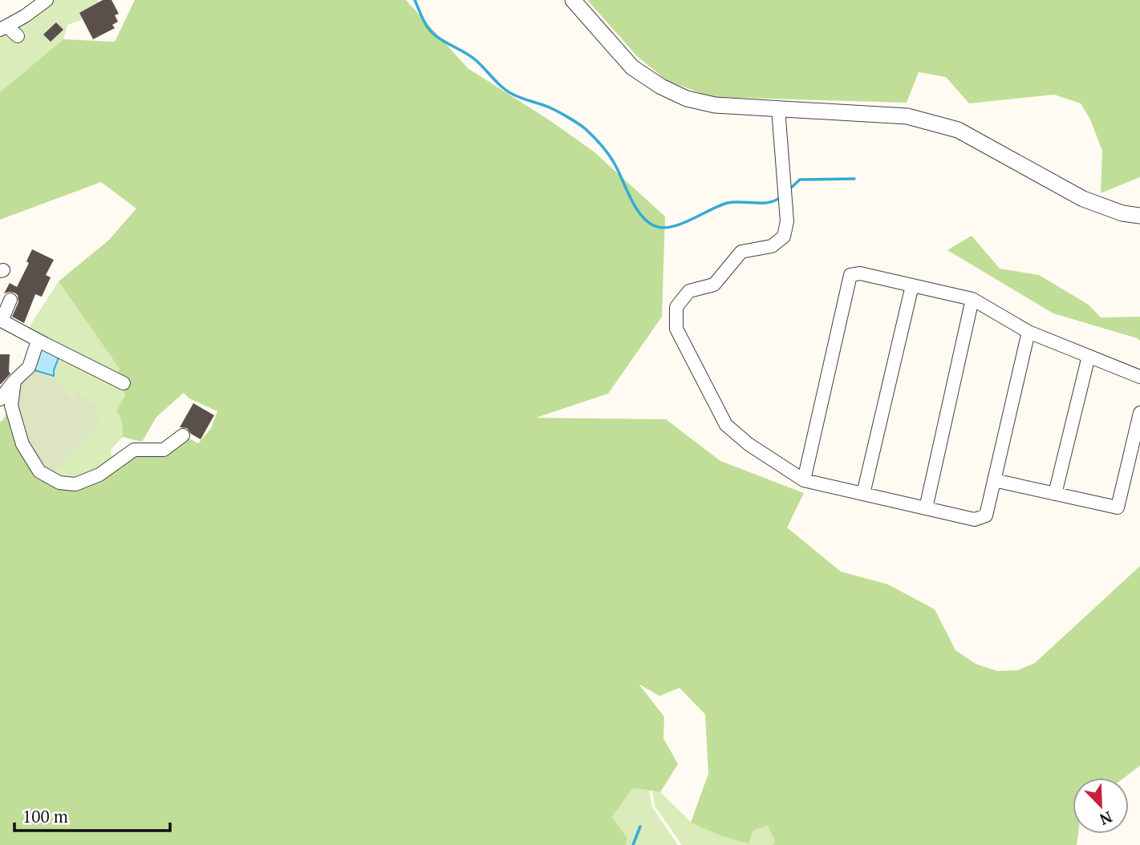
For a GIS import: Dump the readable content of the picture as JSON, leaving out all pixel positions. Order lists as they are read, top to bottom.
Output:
{
  "scale_bar": "100 m",
  "north": "bottom right"
}
